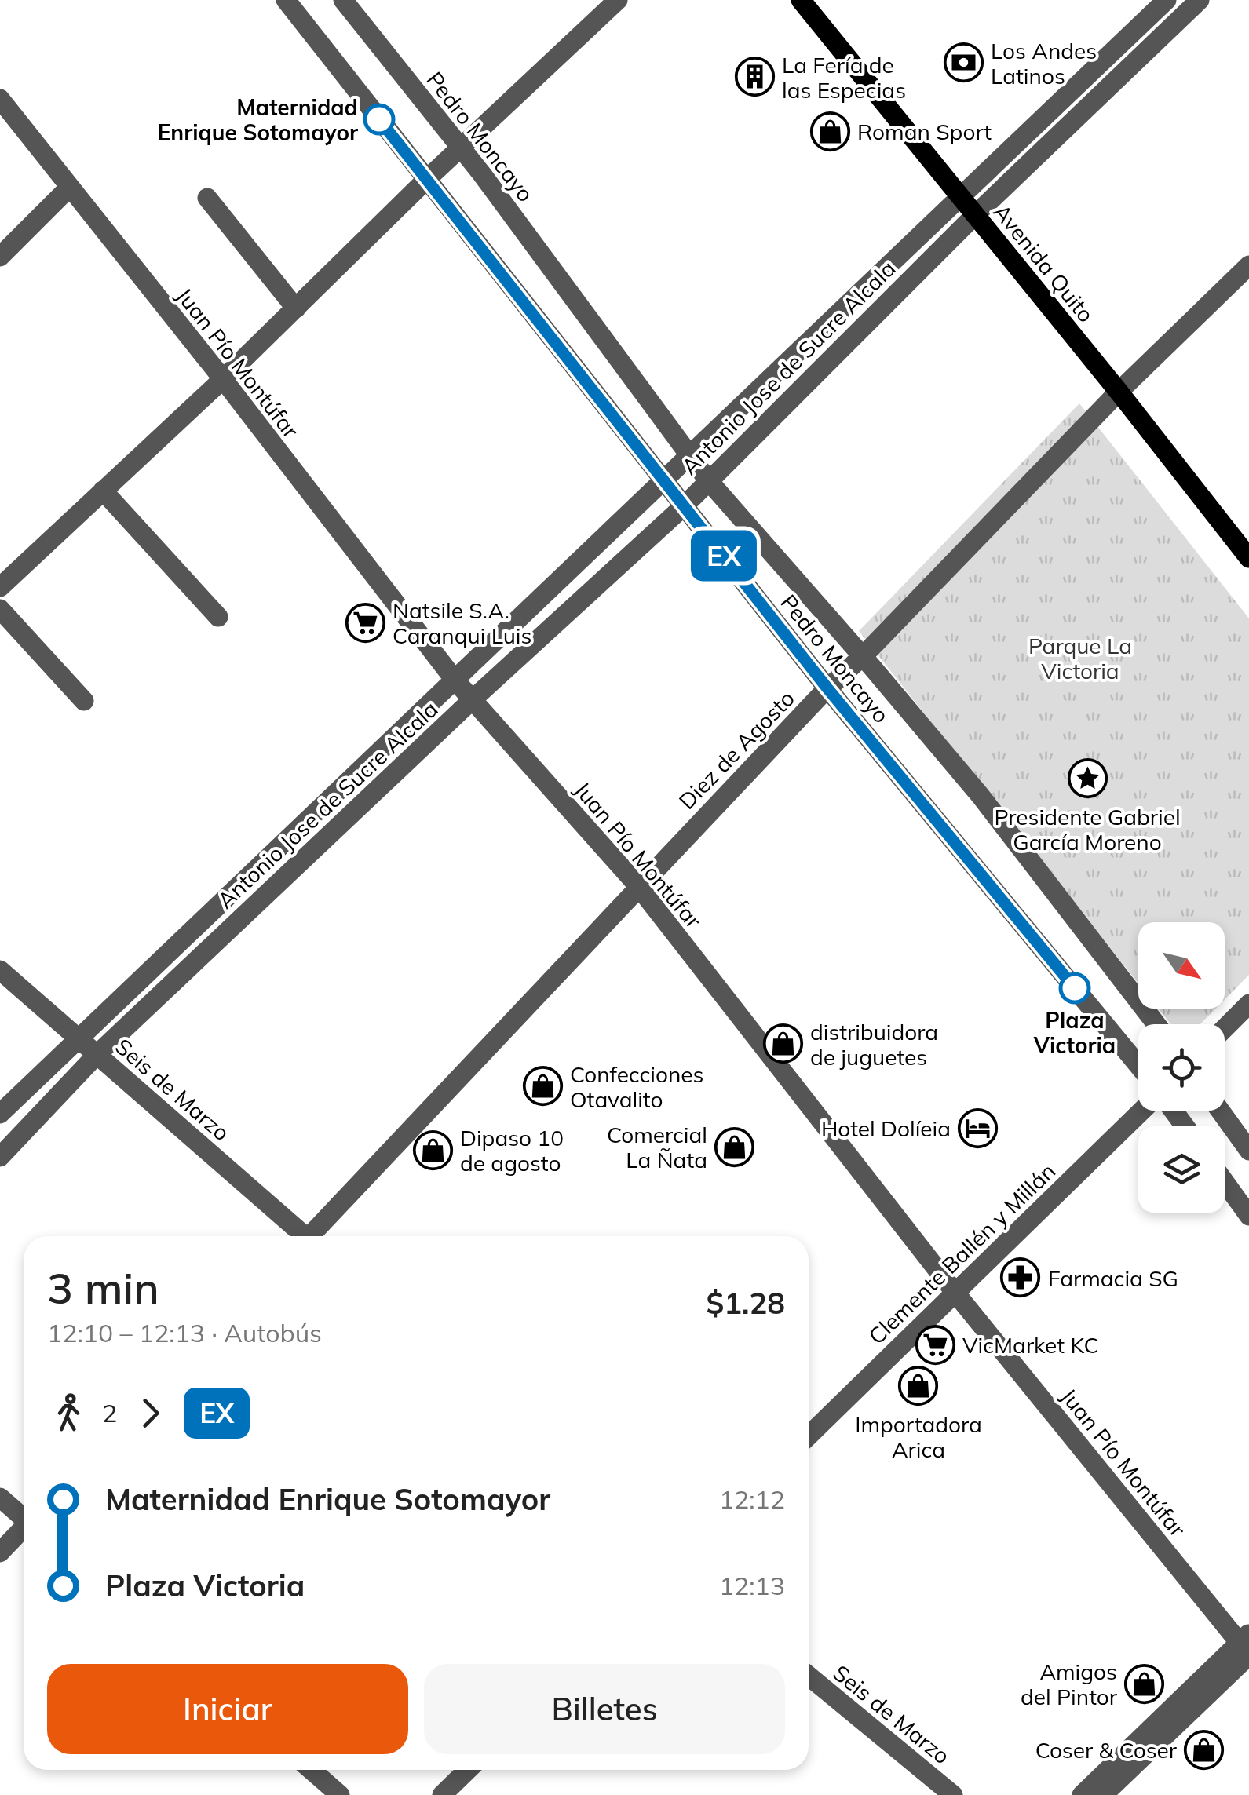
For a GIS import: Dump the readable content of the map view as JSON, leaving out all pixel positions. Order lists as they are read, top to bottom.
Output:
{
  "streets": {
    "main road": ["Avenida Quito"],
    "street": [
      "Pedro Moncayo",
      "Juan Pío Montúfar",
      "Antonio Jose de Sucre Alcala",
      "Diez de Agosto",
      "Seis de Marzo",
      "Clemente Ballén y Millán"
    ]
  },
  "crossings": [
    ["Pedro Moncayo", "Antonio Jose de Sucre Alcala"],
    ["Pedro Moncayo", "Diez de Agosto"],
    ["Avenida Quito", "Antonio Jose de Sucre Alcala"],
    ["Avenida Quito", "Diez de Agosto"],
    ["Juan Pío Montúfar", "Antonio Jose de Sucre Alcala"],
    ["Juan Pío Montúfar", "Diez de Agosto"],
    ["Juan Pío Montúfar", "Clemente Ballén y Millán"],
    ["Antonio Jose de Sucre Alcala", "Seis de Marzo"]
  ],
  "parks": ["Parque La Victoria"],
  "places": {
    "bank": ["Los Andes Latinos"],
    "building": ["La Fería de las Especias"],
    "other": ["Maternidad Enrique Sotomayor", "Plaza Victoria"],
    "shop": [
      "Roman Sport",
      "distribuidora de juguetes",
      "Confecciones Otavalito",
      "Comercial La Ñata",
      "Dipaso 10 de agosto",
      "Importadora Arica",
      "Amigos del Pintor",
      "Coser & Coser"
    ],
    "supermarket": ["Natsile S.A. Caranqui Luis", "VicMarket KC"],
    "place": ["Presidente Gabriel García Moreno"],
    "hotel": ["Hotel Dolíeia"],
    "pharmacy": ["Farmacia SG"]
  },
  "lines": ["bus line EX"],
  "north": "bottom right",
  "page": {
    "on_map": "EX",
    "heading": ["3 min", "12:10 – 12:13 · Autobús", "$1.28"],
    "legs": ["2", "EX"],
    "list": [
      {
        "name": "Maternidad Enrique Sotomayor",
        "value": "12:12"
      },
      {
        "name": "Plaza Victoria",
        "value": "12:13"
      }
    ],
    "buttons": ["Iniciar", "Billetes"]
  }
}
